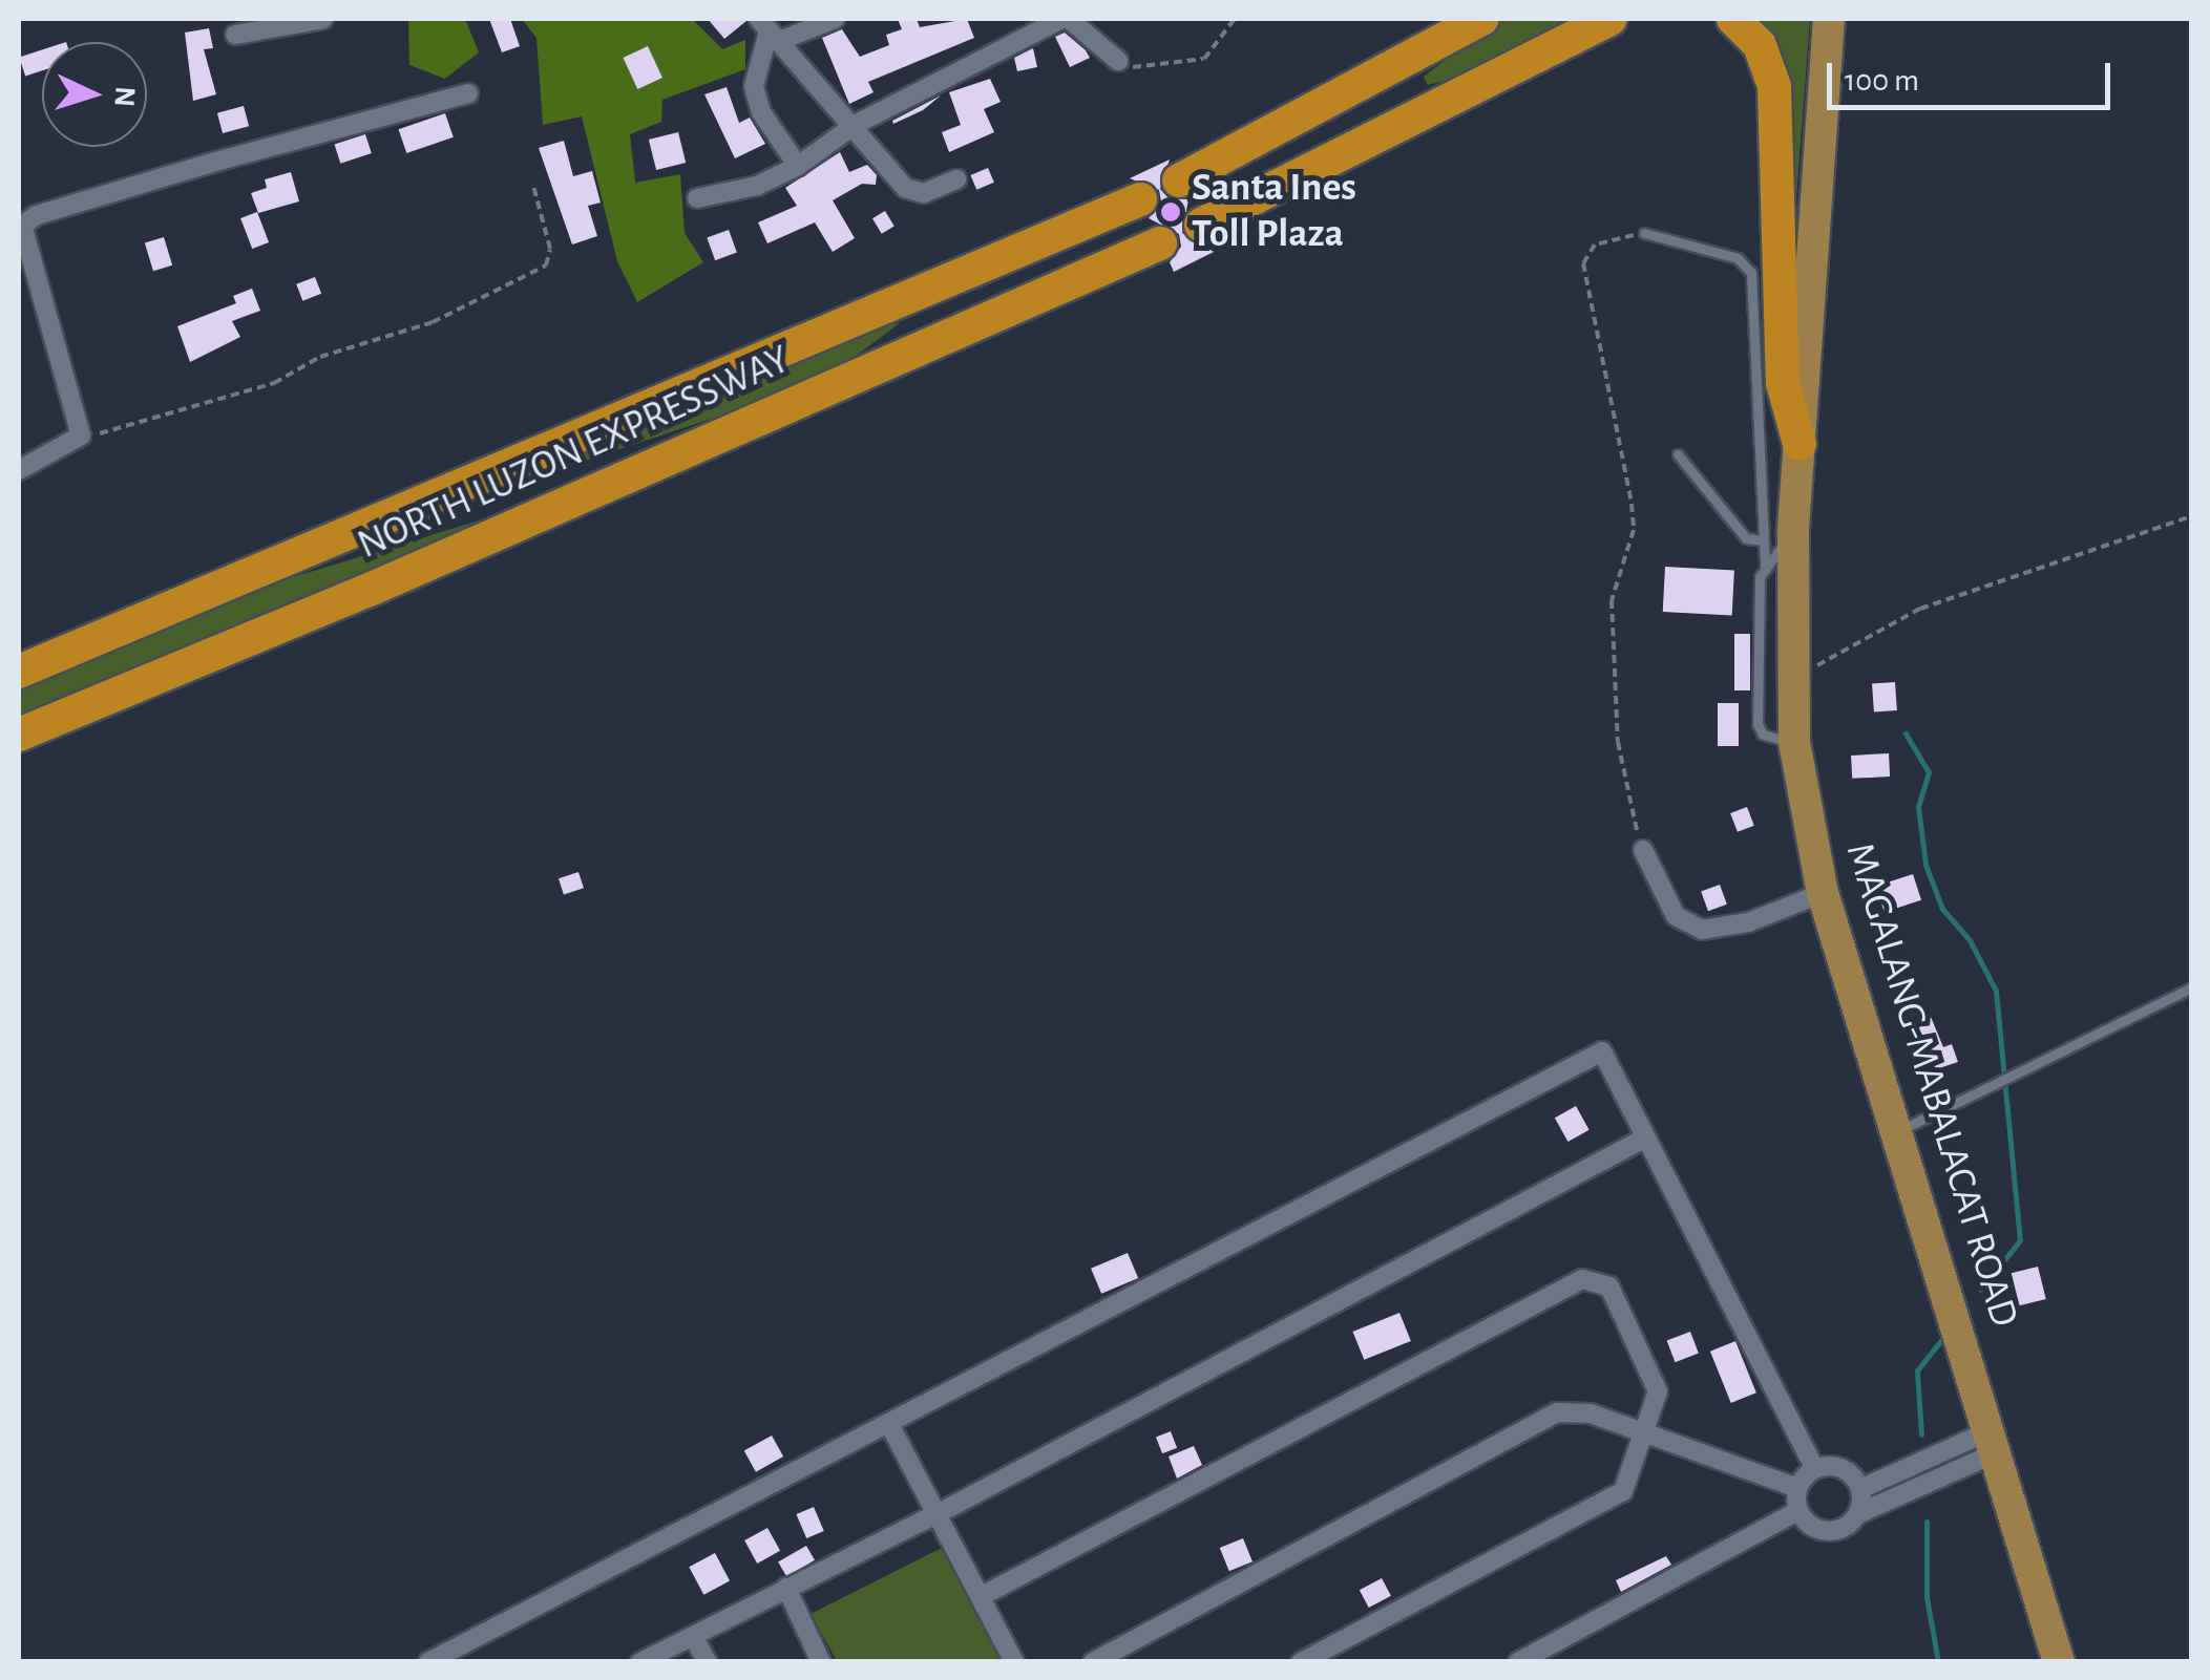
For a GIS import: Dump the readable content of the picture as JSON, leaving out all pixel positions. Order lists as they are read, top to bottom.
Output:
{
  "streets": {
    "highway": ["NORTH LUZON EXPRESSWAY"],
    "main road": ["MAGALANG-MABALACAT ROAD"]
  },
  "places": ["Santa Ines Toll Plaza"],
  "scale_bar": "100 m",
  "north": "right"
}
